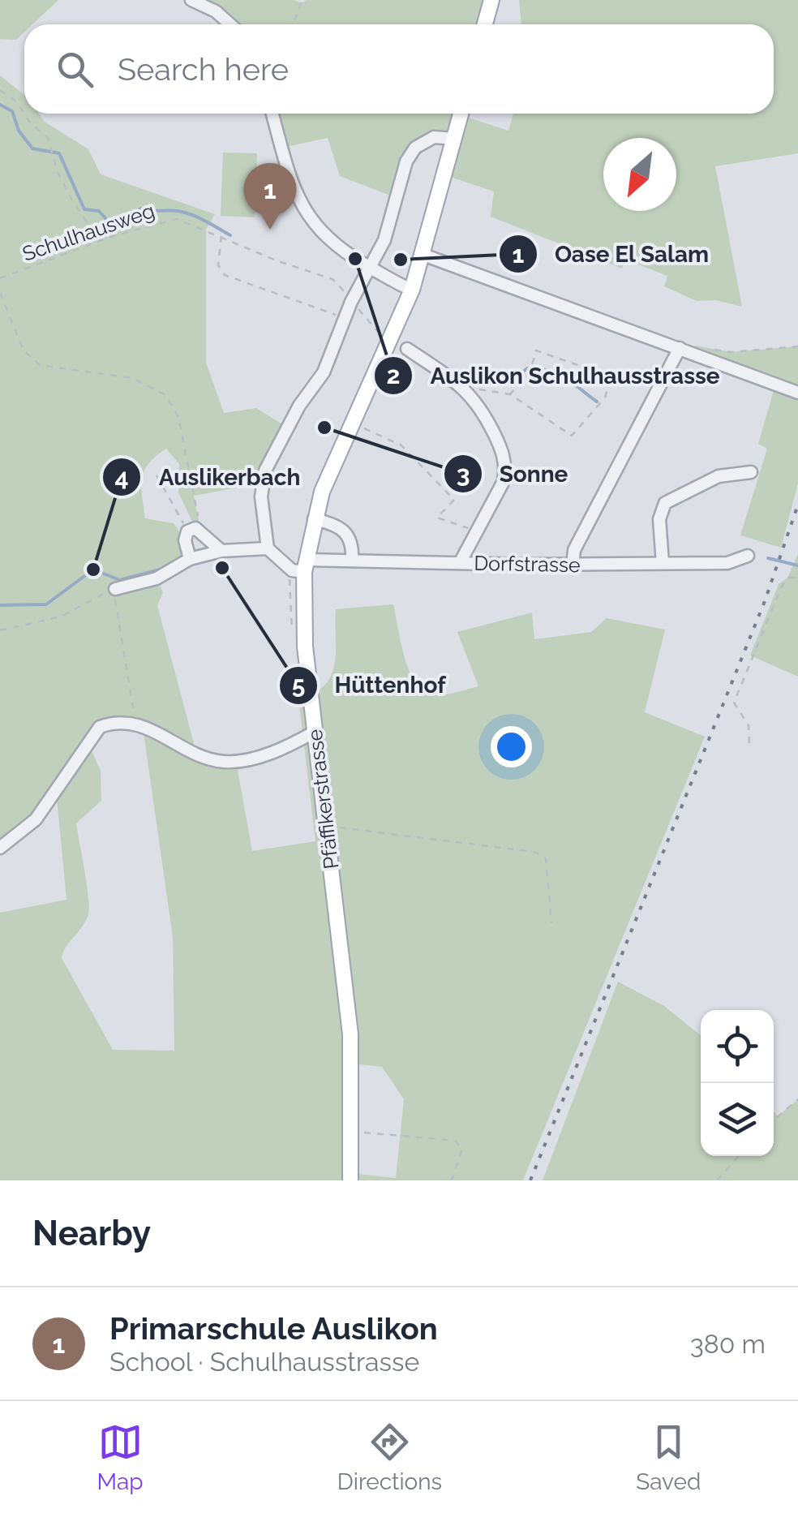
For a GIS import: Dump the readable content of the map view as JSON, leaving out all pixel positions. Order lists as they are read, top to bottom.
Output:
{
  "streets": {
    "main road": ["Pfäffikerstrasse"],
    "street": ["Dorfstrasse"],
    "path": ["Schulhausweg"]
  },
  "crossings": [
    ["Schulhausweg", "Pfäffikerstrasse"],
    ["Dorfstrasse", "Pfäffikerstrasse"]
  ],
  "places": [
    "Auslikon Schulhausstrasse",
    "Oase El Salam",
    "Sonne",
    "Hüttenhof",
    "Auslikerbach"
  ],
  "north": "bottom left",
  "page": {
    "search": "Search here",
    "pins": "1",
    "heading": "Nearby",
    "list": [
      {
        "mark": "1",
        "name": "Primarschule Auslikon",
        "note": "School · Schulhausstrasse",
        "value": "380 m"
      }
    ],
    "nav": ["Map", "Directions", "Saved"]
  }
}
